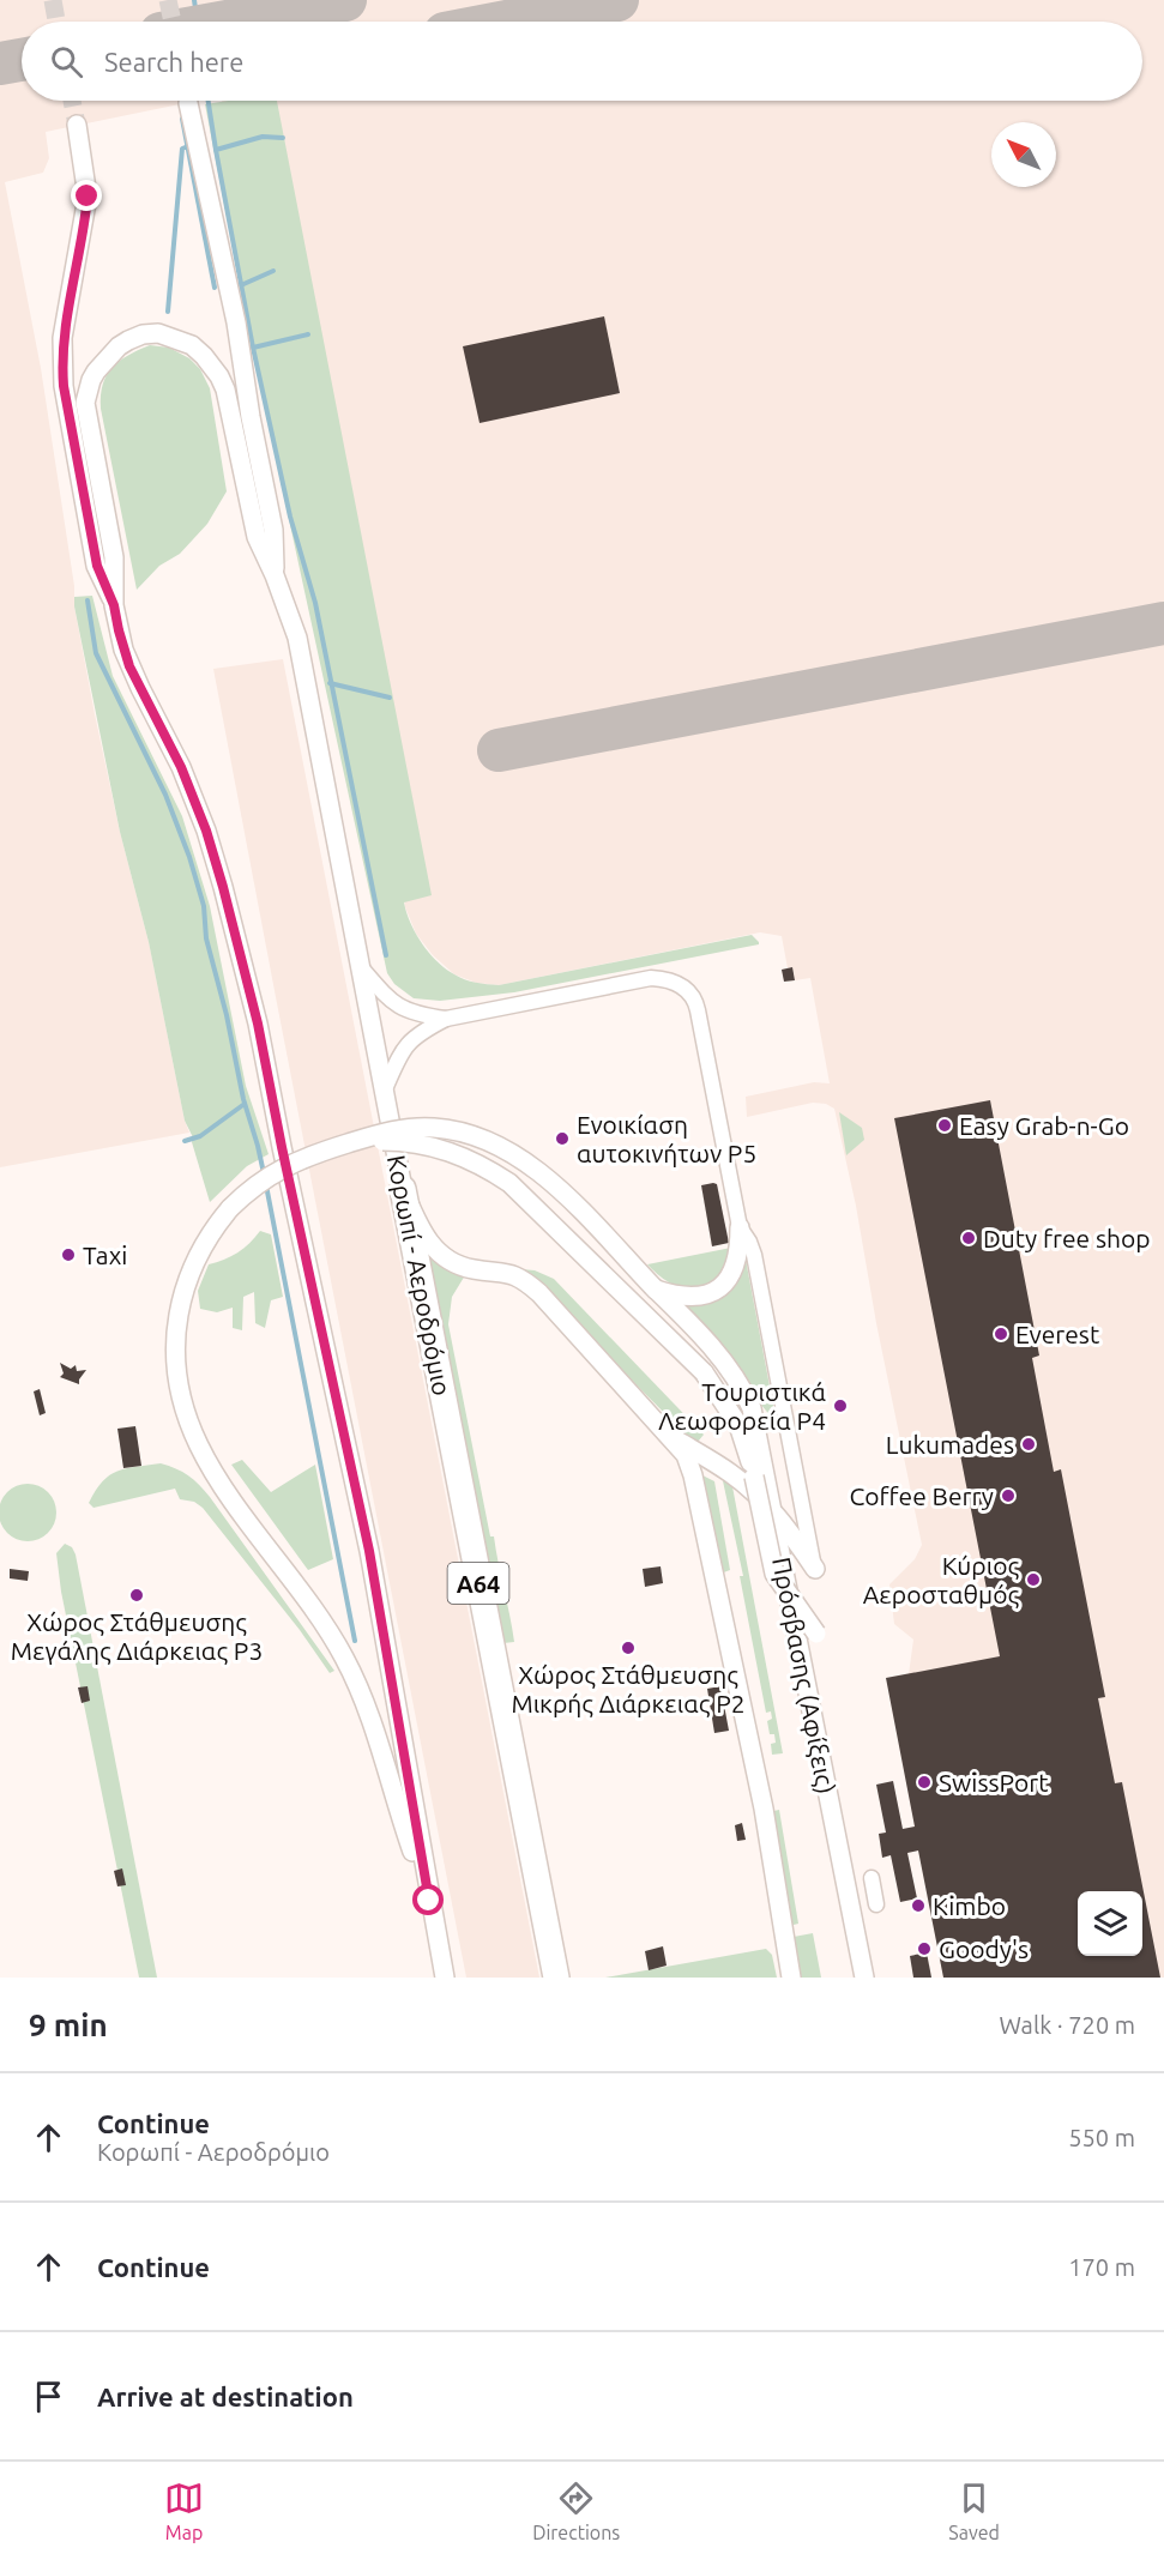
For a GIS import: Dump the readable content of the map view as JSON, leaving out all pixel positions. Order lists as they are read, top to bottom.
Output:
{
  "streets": {
    "highway": ["Κορωπί - Αεροδρόμιο", "Α64"],
    "street": ["Πρόσβασης (Αφίξεις)"]
  },
  "places": [
    "Easy Grab-n-Go",
    "Ενοικίαση αυτοκινήτων P5",
    "Duty free shop",
    "Taxi",
    "Everest",
    "Τουριστικά Λεωφορεία P4",
    "Lukumades",
    "Coffee Berry",
    "Κύριος Αεροσταθμός",
    "Χώρος Στάθμευσης Μεγάλης Διάρκειας P3",
    "Χώρος Στάθμευσης Μικρής Διάρκειας P2",
    "SwissPort",
    "Kimbo",
    "Goody's"
  ],
  "north": "top left",
  "page": {
    "search": "Search here",
    "heading": ["9 min", "Walk · 720 m"],
    "list": [
      ["Continue", "Κορωπί - Αεροδρόμιο", "550 m"],
      ["Continue", "170 m"],
      "Arrive at destination"
    ],
    "nav": ["Map", "Directions", "Saved"]
  }
}
